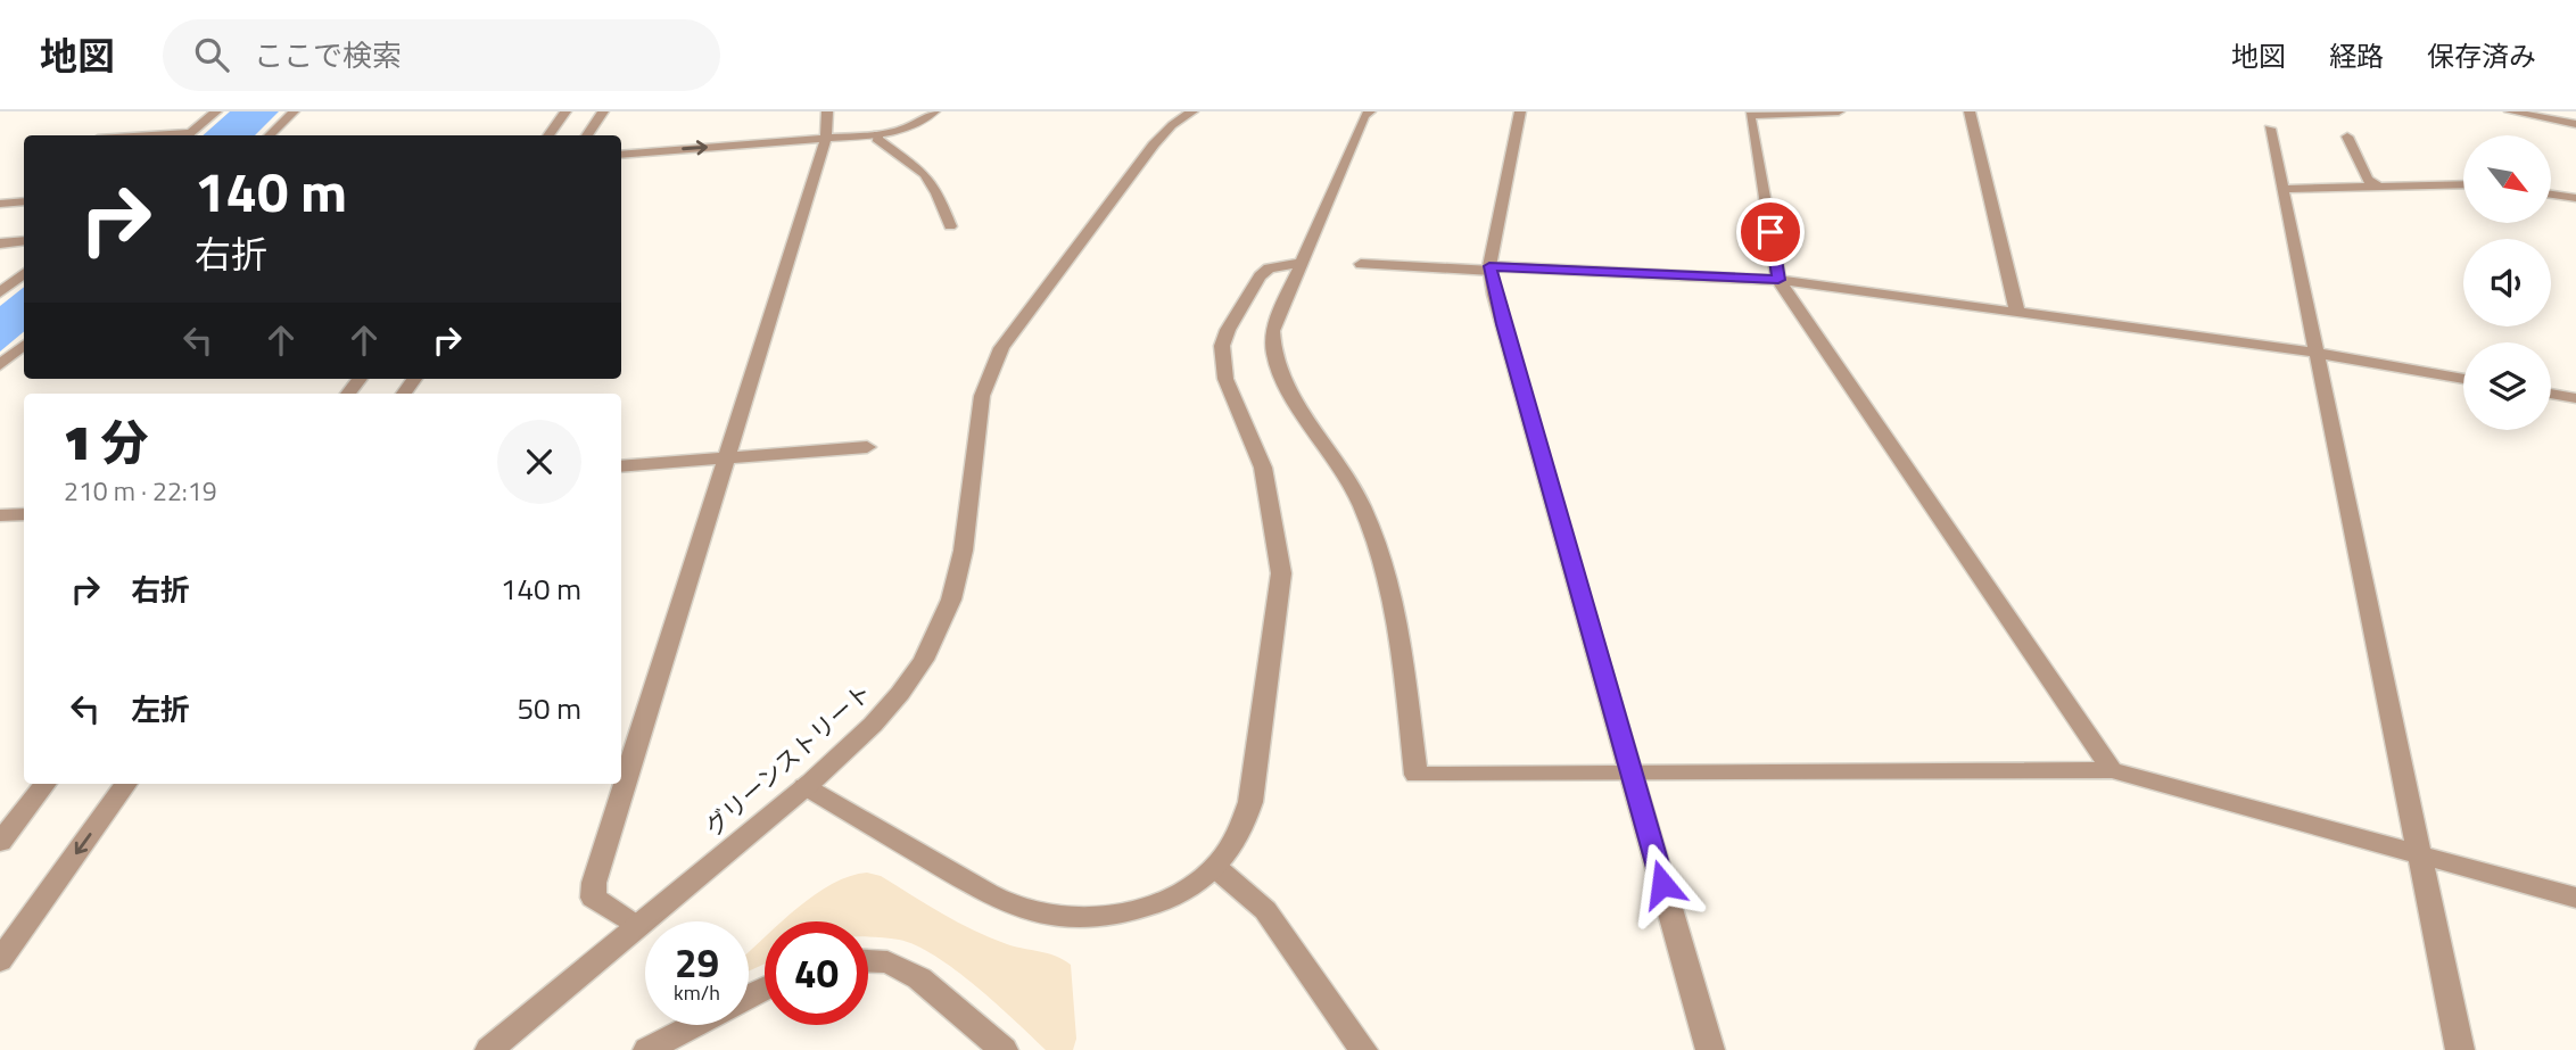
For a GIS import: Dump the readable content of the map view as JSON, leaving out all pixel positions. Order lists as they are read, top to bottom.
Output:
{
  "streets": {
    "street": ["グリーンストリート"]
  },
  "north": "bottom right",
  "page": {
    "header": "地図",
    "search": "ここで検索",
    "nav": ["地図", "経路", "保存済み"],
    "turn": ["140 m", "右折"],
    "heading": ["1 分", "210 m · 22:19"],
    "list": [
      {
        "name": "右折",
        "value": "140 m"
      },
      {
        "name": "左折",
        "value": "50 m"
      }
    ],
    "speed": "29 km/h",
    "limit": "40"
  }
}
